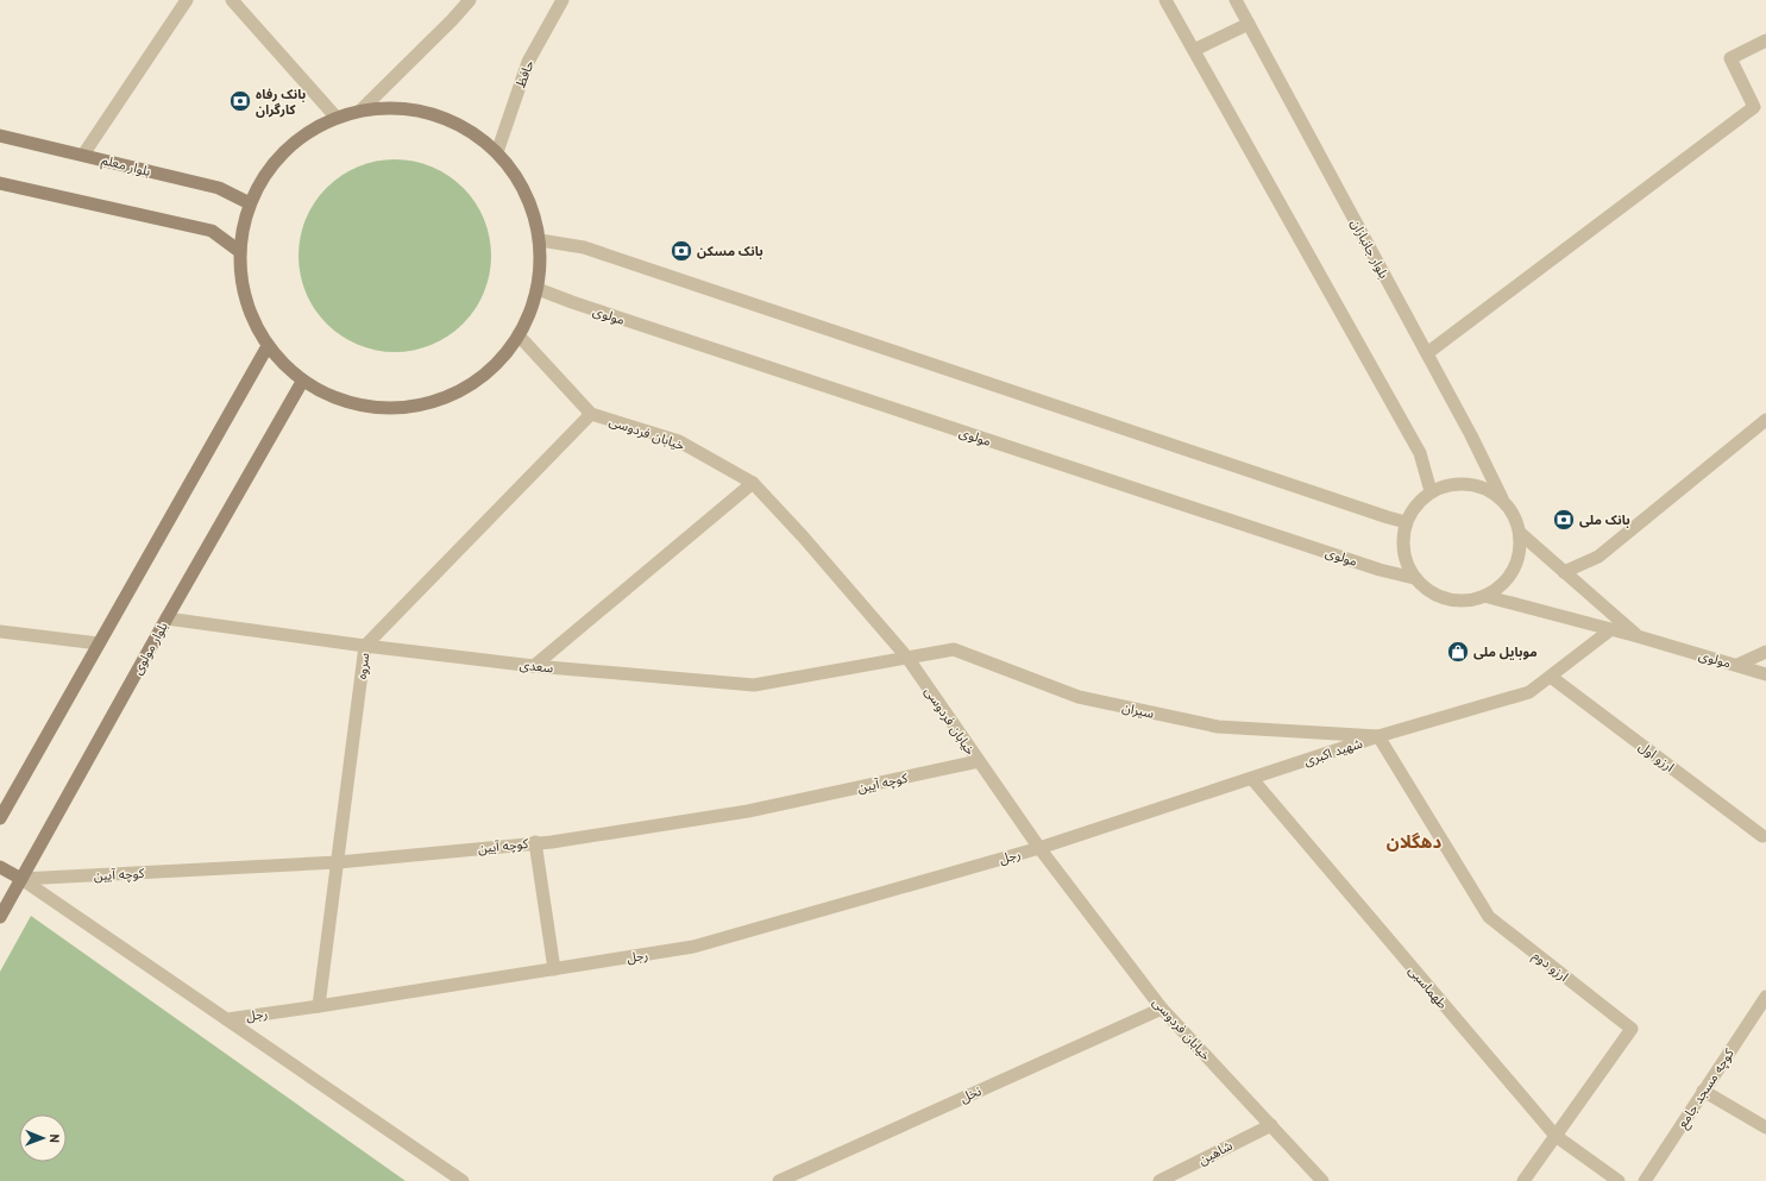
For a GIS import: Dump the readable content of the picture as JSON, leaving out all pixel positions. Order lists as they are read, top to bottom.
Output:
{
  "streets": {
    "main road": ["بلوار معلم", "بلوار مولوی"],
    "street": [
      "حافظ",
      "بلوار جانبازان",
      "مولوی",
      "خیابان فردوسی",
      "سروه",
      "سعدی",
      "سیران",
      "شهید اکبری",
      "ارزو اول",
      "کوچه آیین",
      "رجل",
      "ارزو دوم",
      "طهماسبی",
      "کوچه مسجد جامع",
      "نخل",
      "شاهین"
    ]
  },
  "crossings": [
    ["بلوار جانبازان", "مولوی"],
    ["مولوی", "شهید اکبری"],
    ["خیابان فردوسی", "سروه"],
    ["خیابان فردوسی", "سعدی"],
    ["خیابان فردوسی", "سیران"],
    ["خیابان فردوسی", "شهید اکبری"],
    ["خیابان فردوسی", "کوچه آیین"],
    ["خیابان فردوسی", "رجل"],
    ["خیابان فردوسی", "نخل"],
    ["خیابان فردوسی", "شاهین"],
    ["بلوار مولوی", "سعدی"],
    ["بلوار مولوی", "کوچه آیین"],
    ["سروه", "سعدی"],
    ["سروه", "کوچه آیین"],
    ["سروه", "رجل"],
    ["سعدی", "سیران"],
    ["سیران", "شهید اکبری"],
    ["سیران", "ارزو دوم"],
    ["شهید اکبری", "ارزو اول"],
    ["شهید اکبری", "رجل"],
    ["شهید اکبری", "ارزو دوم"],
    ["شهید اکبری", "طهماسبی"],
    ["ارزو دوم", "طهماسبی"]
  ],
  "districts": ["دهگلان"],
  "places": {
    "bank": ["بانک رفاه کارگران", "بانک مسکن", "بانک ملی"],
    "shop": ["موبایل ملی"]
  },
  "north": "right"
}
